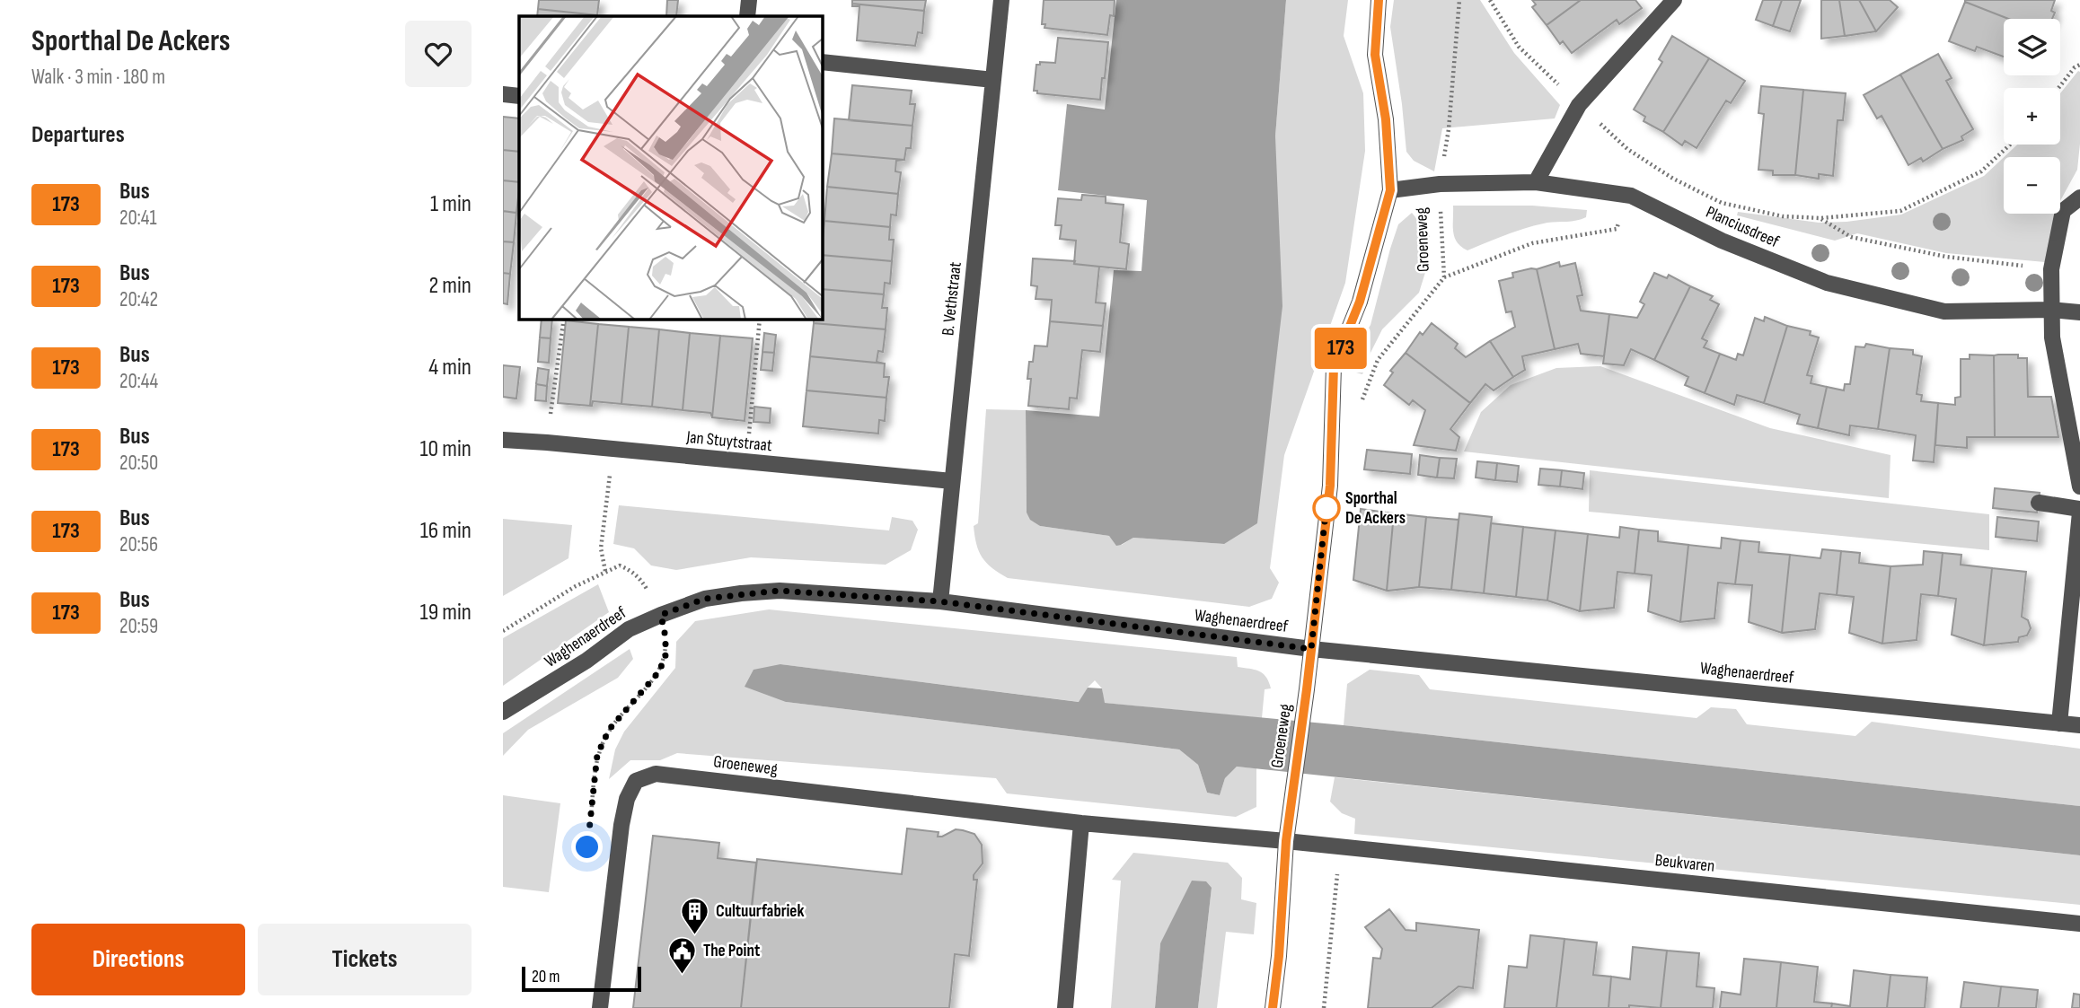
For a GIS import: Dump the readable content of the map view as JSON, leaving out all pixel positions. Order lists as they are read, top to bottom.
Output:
{
  "streets": {
    "street": [
      "Planciusdreef",
      "Groeneweg",
      "B. Vethstraat",
      "Jan Stuytstraat",
      "Waghenaerdreef",
      "Beukvaren"
    ]
  },
  "crossings": [
    ["Planciusdreef", "Groeneweg"],
    ["Groeneweg", "Waghenaerdreef"],
    ["Groeneweg", "Beukvaren"],
    ["B. Vethstraat", "Jan Stuytstraat"],
    ["B. Vethstraat", "Waghenaerdreef"]
  ],
  "places": {
    "other": ["Sporthal De Ackers"],
    "building": ["Cultuurfabriek"],
    "public building": ["The Point"]
  },
  "lines": ["bus line 173"],
  "scale_bar": "20 m",
  "page": {
    "heading": [
      ["Sporthal De Ackers", "Walk · 3 min · 180 m"],
      "Departures"
    ],
    "on_map": "173",
    "map_buttons": ["+", "−"],
    "list": [
      {
        "mark": "173",
        "name": "Bus",
        "note": "20:41",
        "value": "1 min"
      },
      {
        "mark": "173",
        "name": "Bus",
        "note": "20:42",
        "value": "2 min"
      },
      {
        "mark": "173",
        "name": "Bus",
        "note": "20:44",
        "value": "4 min"
      },
      {
        "mark": "173",
        "name": "Bus",
        "note": "20:50",
        "value": "10 min"
      },
      {
        "mark": "173",
        "name": "Bus",
        "note": "20:56",
        "value": "16 min"
      },
      {
        "mark": "173",
        "name": "Bus",
        "note": "20:59",
        "value": "19 min"
      }
    ],
    "buttons": ["Directions", "Tickets"],
    "scale": "20 m"
  }
}
